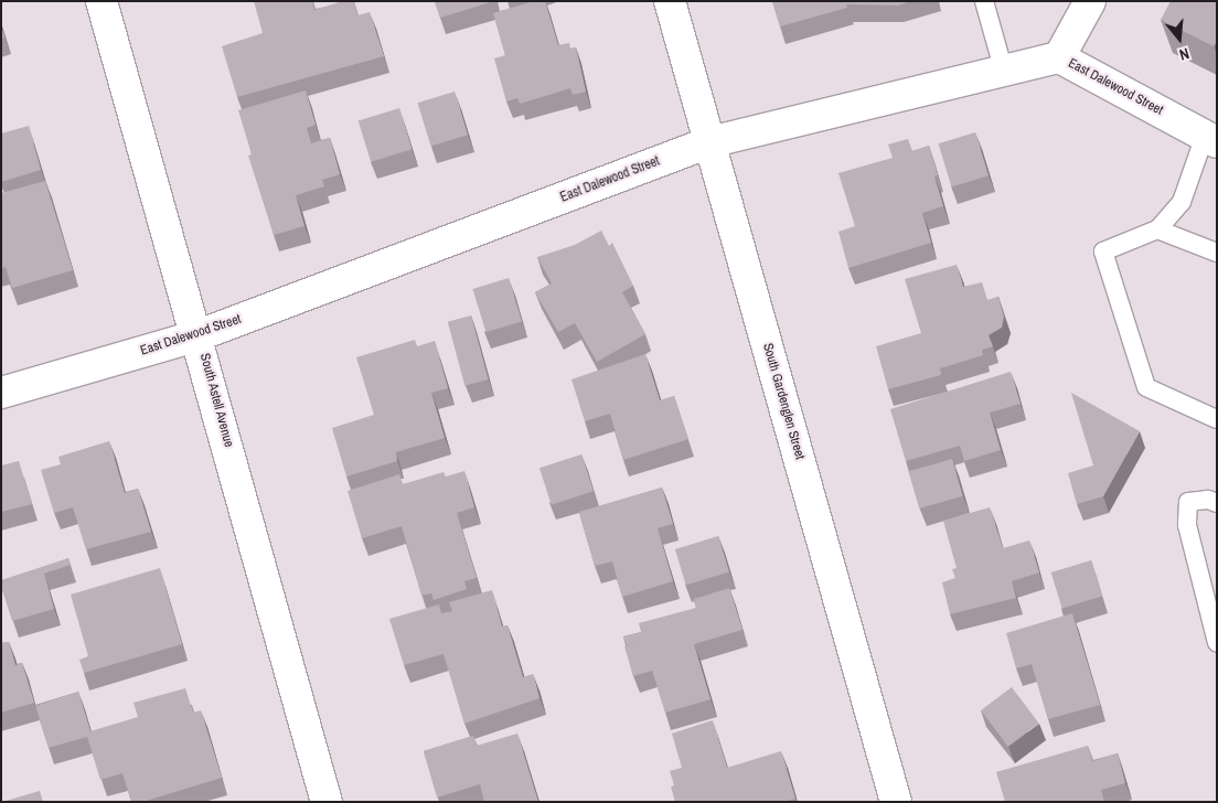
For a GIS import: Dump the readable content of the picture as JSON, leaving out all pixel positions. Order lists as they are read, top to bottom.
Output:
{
  "streets": {
    "street": ["East Dalewood Street", "South Astell Avenue", "South Gardenglen Street"]
  },
  "crossings": [
    ["East Dalewood Street", "South Astell Avenue"],
    ["East Dalewood Street", "South Gardenglen Street"]
  ],
  "north": "bottom"
}
